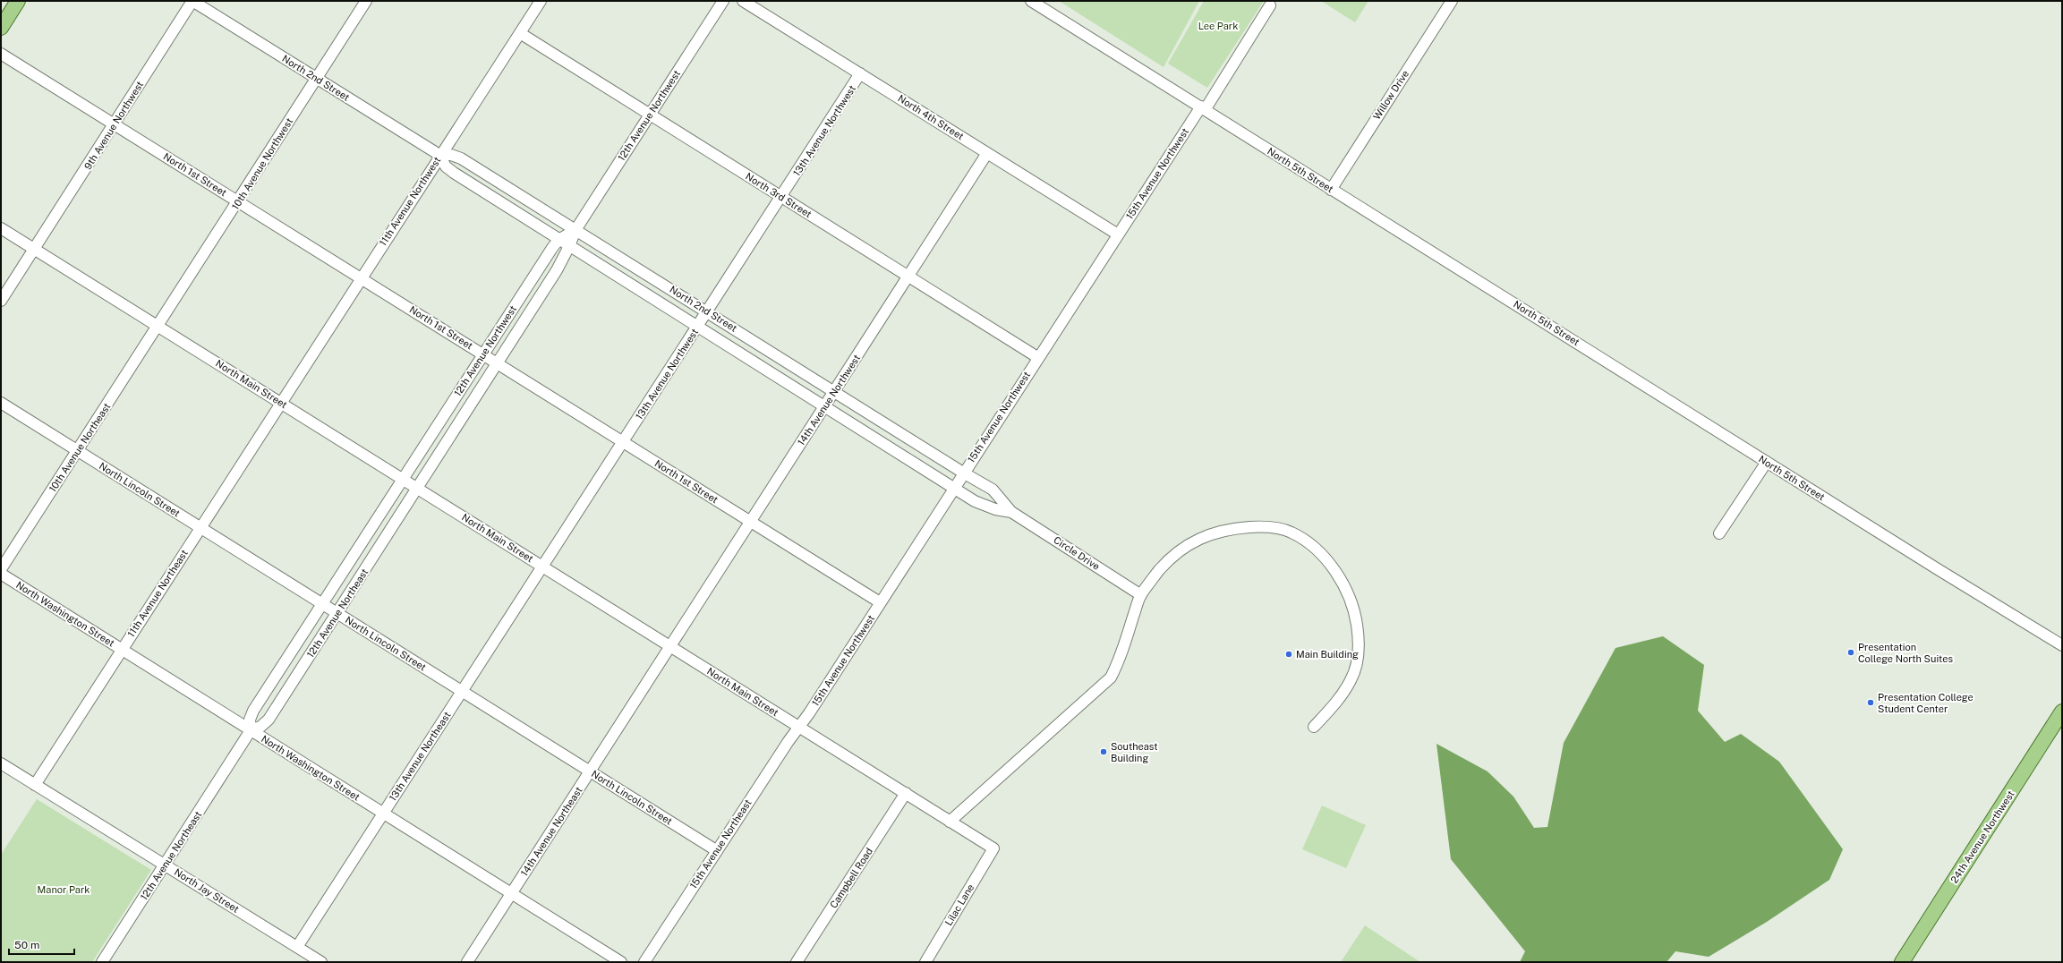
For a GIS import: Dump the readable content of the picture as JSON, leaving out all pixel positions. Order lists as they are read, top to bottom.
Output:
{
  "streets": {
    "main road": ["24th Avenue Northwest"],
    "street": [
      "North 2nd Street",
      "Willow Drive",
      "12th Avenue Northwest",
      "North 4th Street",
      "9th Avenue Northwest",
      "13th Avenue Northwest",
      "10th Avenue Northwest",
      "North 5th Street",
      "15th Avenue Northwest",
      "North 1st Street",
      "North 3rd Street",
      "11th Avenue Northwest",
      "North Main Street",
      "14th Avenue Northwest",
      "10th Avenue Northeast",
      "North Lincoln Street",
      "Circle Drive",
      "11th Avenue Northeast",
      "12th Avenue Northeast",
      "North Washington Street",
      "13th Avenue Northeast",
      "14th Avenue Northeast",
      "15th Avenue Northeast",
      "Campbell Road",
      "North Jay Street",
      "Lilac Lane"
    ]
  },
  "crossings": [
    ["North 2nd Street", "12th Avenue Northwest"],
    ["North 2nd Street", "9th Avenue Northwest"],
    ["North 2nd Street", "13th Avenue Northwest"],
    ["North 2nd Street", "10th Avenue Northwest"],
    ["North 2nd Street", "15th Avenue Northwest"],
    ["North 2nd Street", "11th Avenue Northwest"],
    ["North 2nd Street", "14th Avenue Northwest"],
    ["North 2nd Street", "Circle Drive"],
    ["Willow Drive", "North 5th Street"],
    ["12th Avenue Northwest", "North 1st Street"],
    ["12th Avenue Northwest", "North 3rd Street"],
    ["12th Avenue Northwest", "North Main Street"],
    ["12th Avenue Northwest", "12th Avenue Northeast"],
    ["North 4th Street", "13th Avenue Northwest"],
    ["North 4th Street", "15th Avenue Northwest"],
    ["North 4th Street", "14th Avenue Northwest"],
    ["9th Avenue Northwest", "North 1st Street"],
    ["9th Avenue Northwest", "North Main Street"],
    ["13th Avenue Northwest", "North 1st Street"],
    ["13th Avenue Northwest", "North 3rd Street"],
    ["13th Avenue Northwest", "North Main Street"],
    ["13th Avenue Northwest", "13th Avenue Northeast"],
    ["10th Avenue Northwest", "North 1st Street"],
    ["10th Avenue Northwest", "North Main Street"],
    ["10th Avenue Northwest", "10th Avenue Northeast"],
    ["North 5th Street", "15th Avenue Northwest"],
    ["15th Avenue Northwest", "North 1st Street"],
    ["15th Avenue Northwest", "North 3rd Street"],
    ["15th Avenue Northwest", "North Main Street"],
    ["15th Avenue Northwest", "Circle Drive"],
    ["15th Avenue Northwest", "15th Avenue Northeast"],
    ["North 1st Street", "11th Avenue Northwest"],
    ["North 1st Street", "14th Avenue Northwest"],
    ["North 3rd Street", "11th Avenue Northwest"],
    ["North 3rd Street", "14th Avenue Northwest"],
    ["11th Avenue Northwest", "North Main Street"],
    ["11th Avenue Northwest", "11th Avenue Northeast"],
    ["North Main Street", "14th Avenue Northwest"],
    ["North Main Street", "10th Avenue Northeast"],
    ["North Main Street", "11th Avenue Northeast"],
    ["North Main Street", "12th Avenue Northeast"],
    ["North Main Street", "13th Avenue Northeast"],
    ["North Main Street", "14th Avenue Northeast"],
    ["North Main Street", "15th Avenue Northeast"],
    ["North Main Street", "Campbell Road"],
    ["North Main Street", "Lilac Lane"],
    ["14th Avenue Northwest", "14th Avenue Northeast"],
    ["10th Avenue Northeast", "North Lincoln Street"],
    ["North Lincoln Street", "11th Avenue Northeast"],
    ["North Lincoln Street", "12th Avenue Northeast"],
    ["North Lincoln Street", "13th Avenue Northeast"],
    ["North Lincoln Street", "14th Avenue Northeast"],
    ["North Lincoln Street", "15th Avenue Northeast"],
    ["11th Avenue Northeast", "North Washington Street"],
    ["11th Avenue Northeast", "North Jay Street"],
    ["12th Avenue Northeast", "North Washington Street"],
    ["12th Avenue Northeast", "North Jay Street"],
    ["North Washington Street", "13th Avenue Northeast"],
    ["North Washington Street", "14th Avenue Northeast"],
    ["13th Avenue Northeast", "North Jay Street"]
  ],
  "parks": ["Lee Park", "Manor Park"],
  "places": [
    "Presentation College North Suites",
    "Main Building",
    "Presentation College Student Center",
    "Southeast Building"
  ],
  "scale_bar": "50 m"
}
